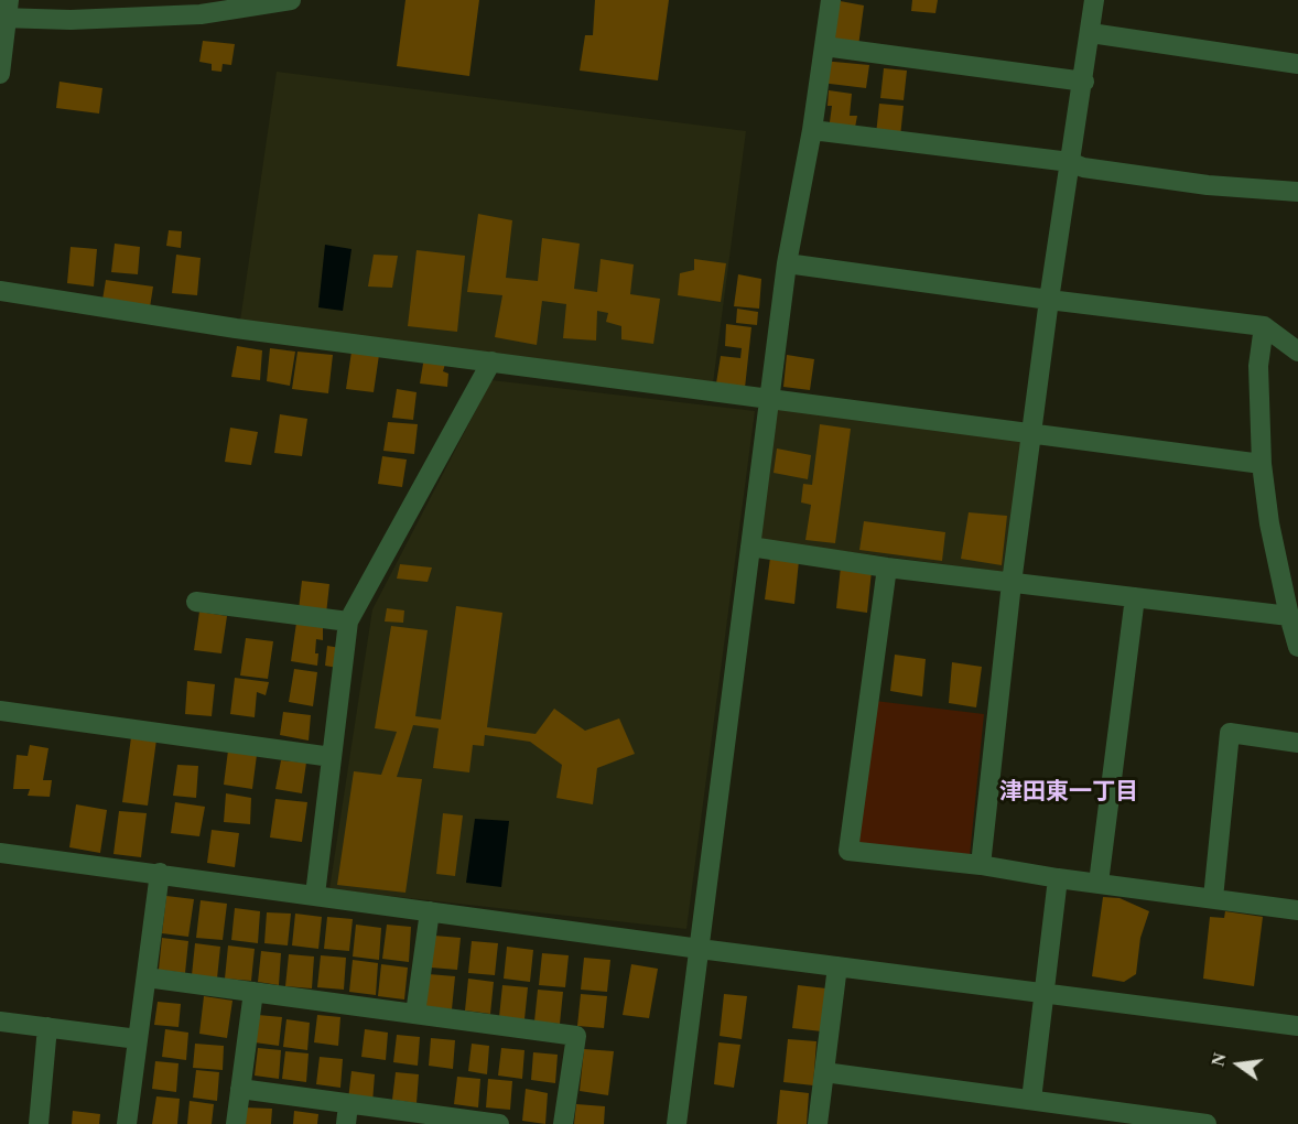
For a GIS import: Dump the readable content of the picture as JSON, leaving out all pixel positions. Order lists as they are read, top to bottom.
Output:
{
  "districts": ["津田東一丁目"],
  "north": "left"
}
